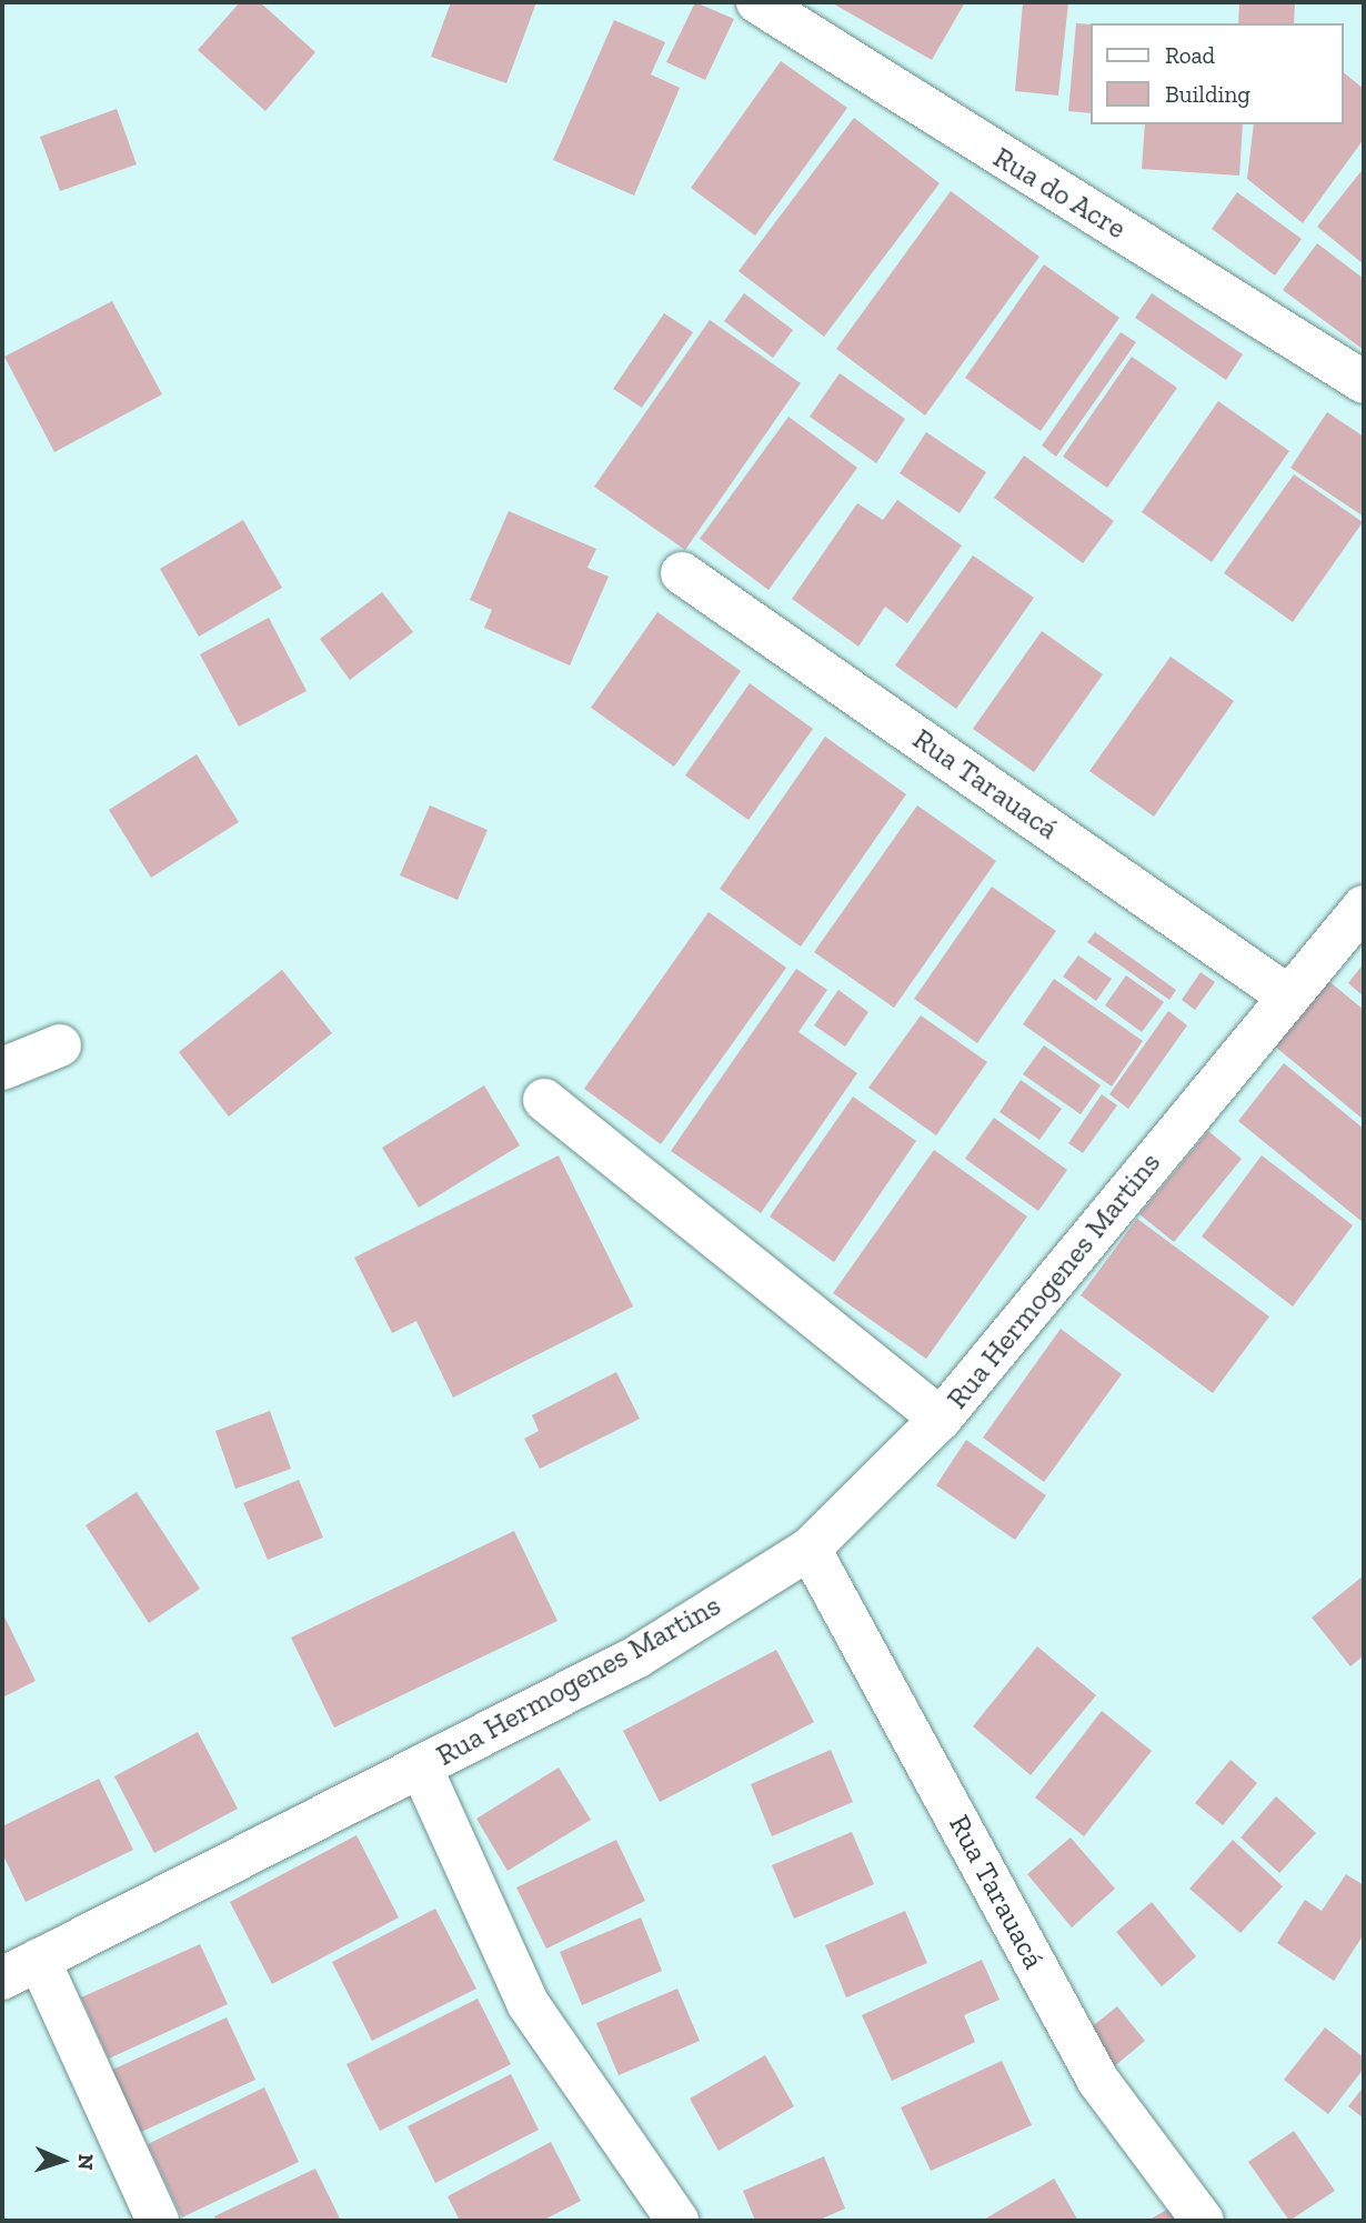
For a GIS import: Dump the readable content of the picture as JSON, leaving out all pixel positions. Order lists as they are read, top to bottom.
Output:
{
  "streets": {
    "street": ["Rua do Acre", "Rua Tarauacá", "Rua Hermogenes Martins"]
  },
  "crossings": [
    ["Rua Tarauacá", "Rua Hermogenes Martins"]
  ],
  "legend": ["Road", "Building"],
  "north": "right"
}
